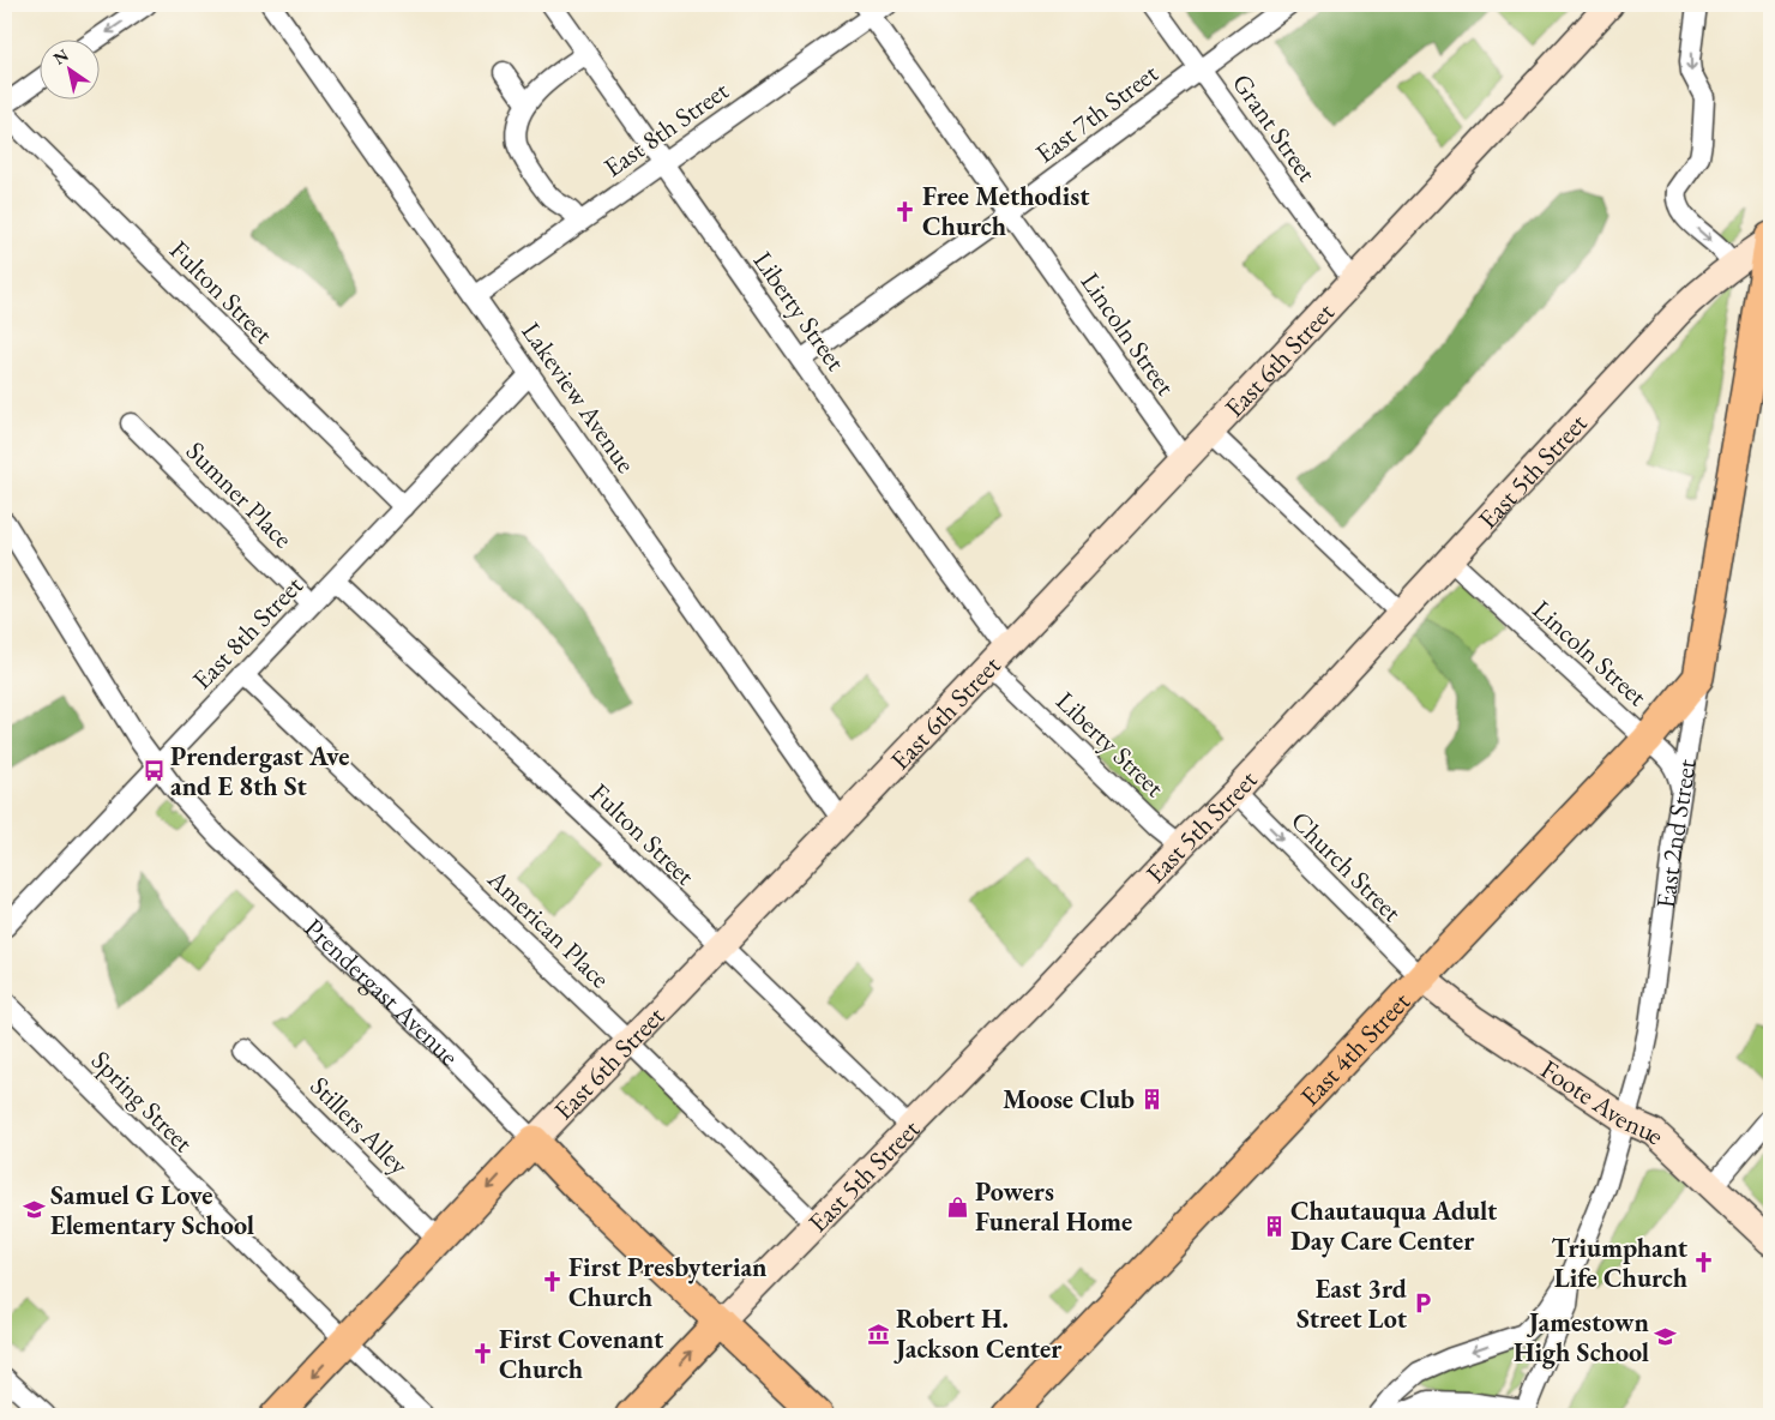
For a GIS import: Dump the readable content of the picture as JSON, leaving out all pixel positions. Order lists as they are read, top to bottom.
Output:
{
  "streets": {
    "main road": [
      "East 6th Street",
      "East 5th Street",
      "East 2nd Street",
      "Prendergast Avenue",
      "East 4th Street"
    ],
    "street": [
      "East 7th Street",
      "Grant Street",
      "East 8th Street",
      "Fulton Street",
      "Liberty Street",
      "Lincoln Street",
      "Lakeview Avenue",
      "Sumner Place",
      "Church Street",
      "American Place",
      "Spring Street",
      "Foote Avenue",
      "Stillers Alley"
    ]
  },
  "crossings": [
    ["East 7th Street", "Grant Street"],
    ["East 7th Street", "Liberty Street"],
    ["East 7th Street", "Lincoln Street"],
    ["Grant Street", "East 6th Street"],
    ["East 8th Street", "Fulton Street"],
    ["East 8th Street", "Liberty Street"],
    ["East 8th Street", "Lincoln Street"],
    ["East 8th Street", "Lakeview Avenue"],
    ["East 8th Street", "Sumner Place"],
    ["East 8th Street", "American Place"],
    ["East 8th Street", "Prendergast Avenue"],
    ["Fulton Street", "East 6th Street"],
    ["Fulton Street", "East 5th Street"],
    ["Liberty Street", "East 6th Street"],
    ["Liberty Street", "East 5th Street"],
    ["Lincoln Street", "East 6th Street"],
    ["Lincoln Street", "East 5th Street"],
    ["Lincoln Street", "East 2nd Street"],
    ["Lincoln Street", "East 4th Street"],
    ["East 6th Street", "Lakeview Avenue"],
    ["East 6th Street", "American Place"],
    ["East 6th Street", "Prendergast Avenue"],
    ["East 6th Street", "Spring Street"],
    ["East 6th Street", "Stillers Alley"],
    ["East 5th Street", "East 2nd Street"],
    ["East 5th Street", "Church Street"],
    ["East 5th Street", "American Place"],
    ["East 5th Street", "Prendergast Avenue"],
    ["East 2nd Street", "East 4th Street"],
    ["East 2nd Street", "Foote Avenue"],
    ["Church Street", "East 4th Street"],
    ["Church Street", "Foote Avenue"],
    ["East 4th Street", "Foote Avenue"]
  ],
  "one_way": ["Church Street"],
  "places": {
    "church": [
      "Free Methodist Church",
      "Triumphant Life Church",
      "First Presbyterian Church",
      "First Covenant Church"
    ],
    "bus stop": ["Prendergast Ave and E 8th St"],
    "building": ["Moose Club", "Chautauqua Adult Day Care Center"],
    "shop": ["Powers Funeral Home"],
    "school or university": ["Samuel G Love Elementary School", "Jamestown High School"],
    "parking": ["East 3rd Street Lot"],
    "museum": ["Robert H. Jackson Center"]
  },
  "north": "top left"
}
